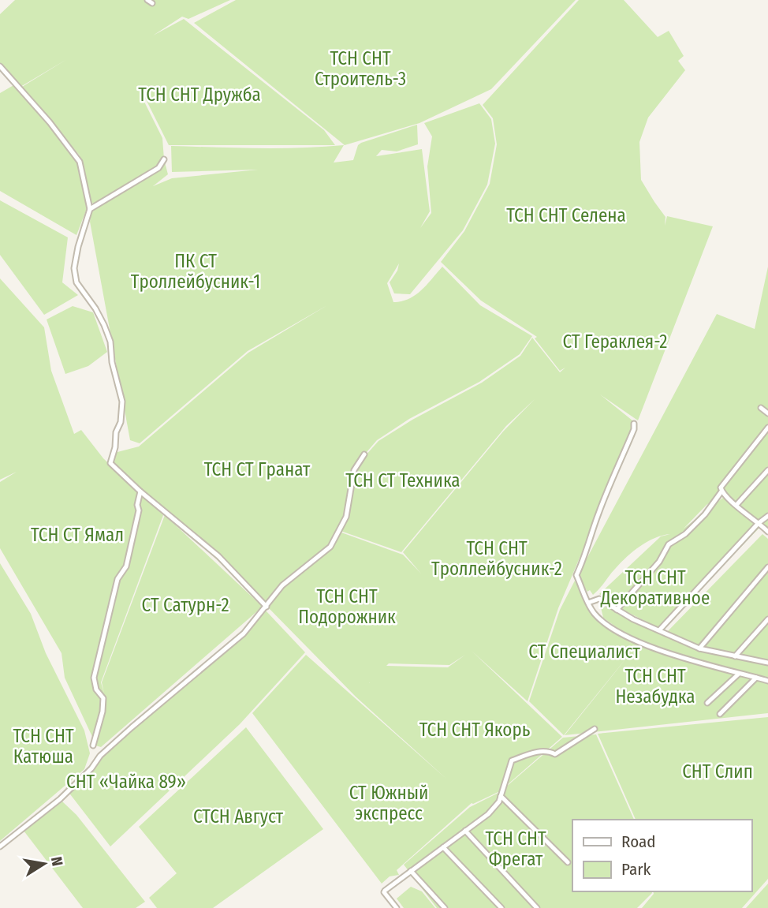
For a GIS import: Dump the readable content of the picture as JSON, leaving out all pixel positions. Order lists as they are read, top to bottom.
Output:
{
  "parks": [
    "ТСН СНТ Строитель-3",
    "ТСН СНТ Дружба",
    "ТСН СНТ Селена",
    "ПК СТ Троллейбусник-1",
    "СТ Гераклея-2",
    "ТСН СТ Гранат",
    "ТСН СТ Техника",
    "ТСН СТ Ямал",
    "ТСН СНТ Троллейбусник-2",
    "ТСН СНТ Декоративное",
    "ТСН СНТ Подорожник",
    "СТ Сатурн-2",
    "СТ Специалист",
    "ТСН СНТ Незабудка",
    "ТСН СНТ Якорь",
    "ТСН СНТ Катюша",
    "СНТ Слип",
    "СНТ «Чайка 89»",
    "СТ Южный экспресс",
    "СТСН Август",
    "ТСН СНТ Фрегат"
  ],
  "legend": ["Road", "Park"],
  "north": "right"
}
